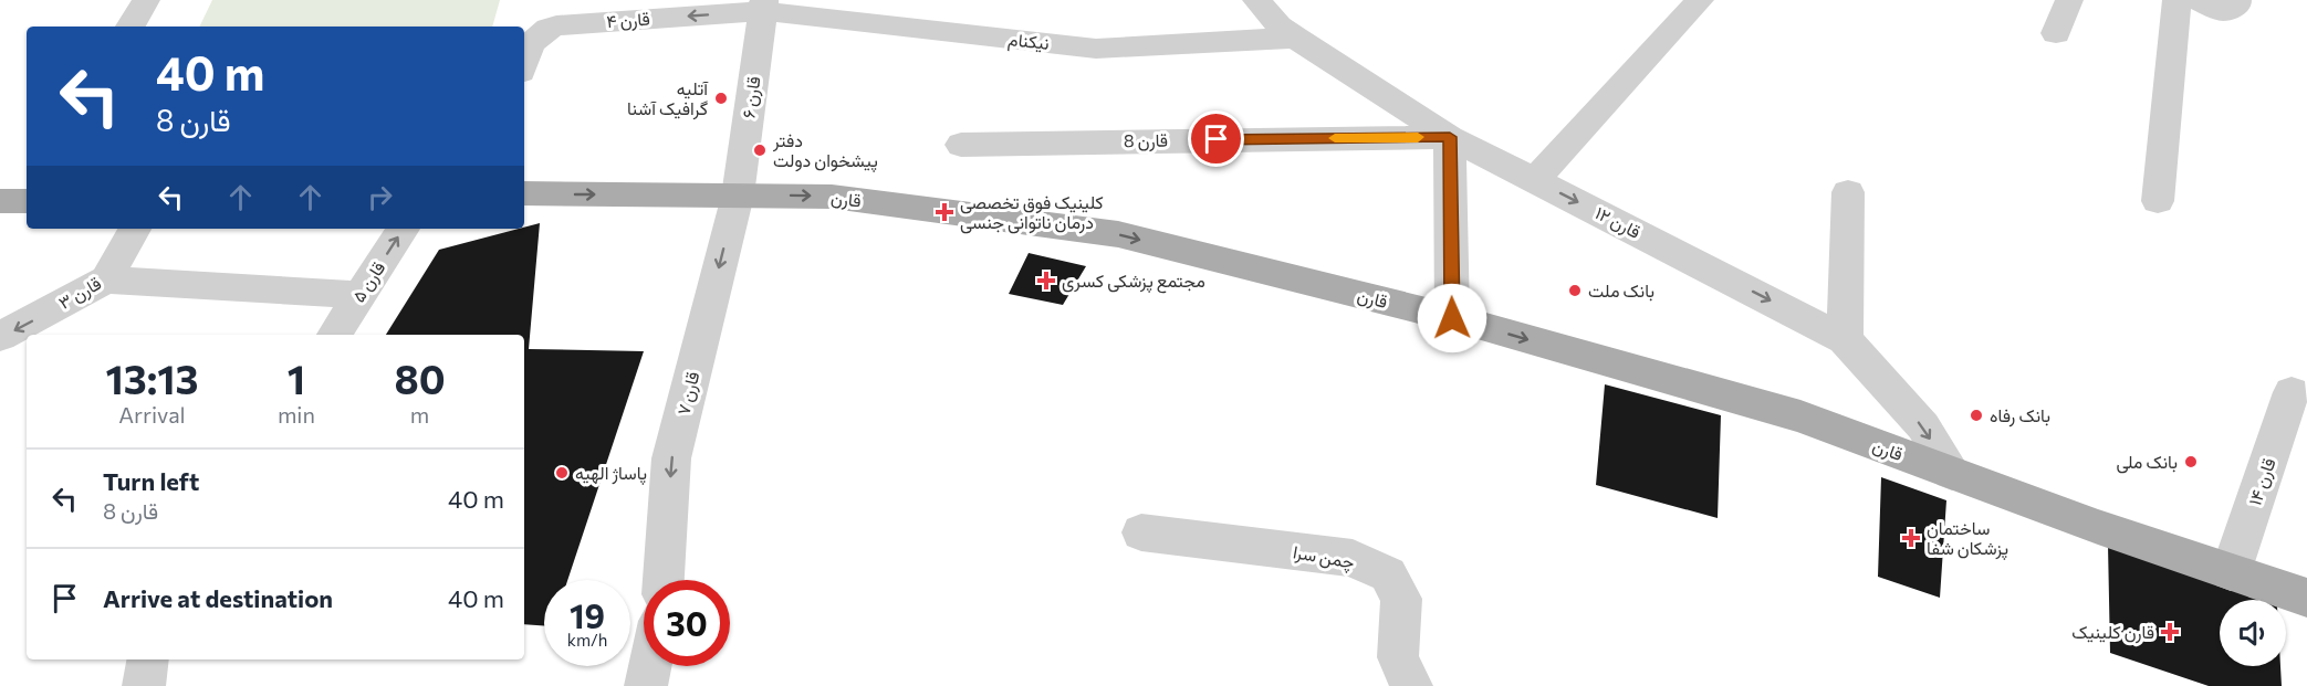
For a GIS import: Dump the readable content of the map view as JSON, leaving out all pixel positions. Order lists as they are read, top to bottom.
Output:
{
  "streets": {
    "main road": ["قارن"],
    "street": [
      "قارن ۴",
      "نیکنام",
      "قارن ۶",
      "قارن 8",
      "قارن ۱۲",
      "قارن ۵",
      "قارن ٣",
      "قارن ٧",
      "قارن ۱۴",
      "چمن سرا"
    ]
  },
  "crossings": [
    ["قارن ۴", "نیکنام"],
    ["قارن ۴", "قارن ۶"],
    ["نیکنام", "قارن ۶"],
    ["نیکنام", "قارن ۱۲"],
    ["قارن ۶", "قارن"],
    ["قارن ۶", "قارن ٧"],
    ["قارن 8", "قارن ۱۲"],
    ["قارن", "قارن ۱۲"],
    ["قارن", "قارن ٧"],
    ["قارن", "قارن ۱۴"]
  ],
  "one_way": [
    "قارن ۴",
    "قارن",
    "قارن ۱۲",
    "قارن ۵",
    "قارن ٣",
    "قارن ٧"
  ],
  "places": {
    "other": [
      "آتلیه گرافیک آشنا",
      "دفتر پیشخوان دولت",
      "بانک ملت",
      "بانک رفاه",
      "بانک ملی",
      "پاساژ الهیه"
    ],
    "health": [
      "کلینیک فوق تخصصی درمان ناتوانی جنسی",
      "مجتمع پزشکی کسری",
      "ساختمان پزشکان شفا",
      "قارن کلینیک"
    ]
  },
  "page": {
    "turn": ["40 m", "قارن 8"],
    "eta": [
      "13:13",
      "Arrival",
      "1",
      "min",
      "80",
      "m"
    ],
    "list": [
      {
        "name": "Turn left",
        "note": "قارن 8",
        "value": "40 m"
      },
      {
        "name": "Arrive at destination",
        "value": "40 m"
      }
    ],
    "speed": "19 km/h",
    "limit": "30"
  }
}
